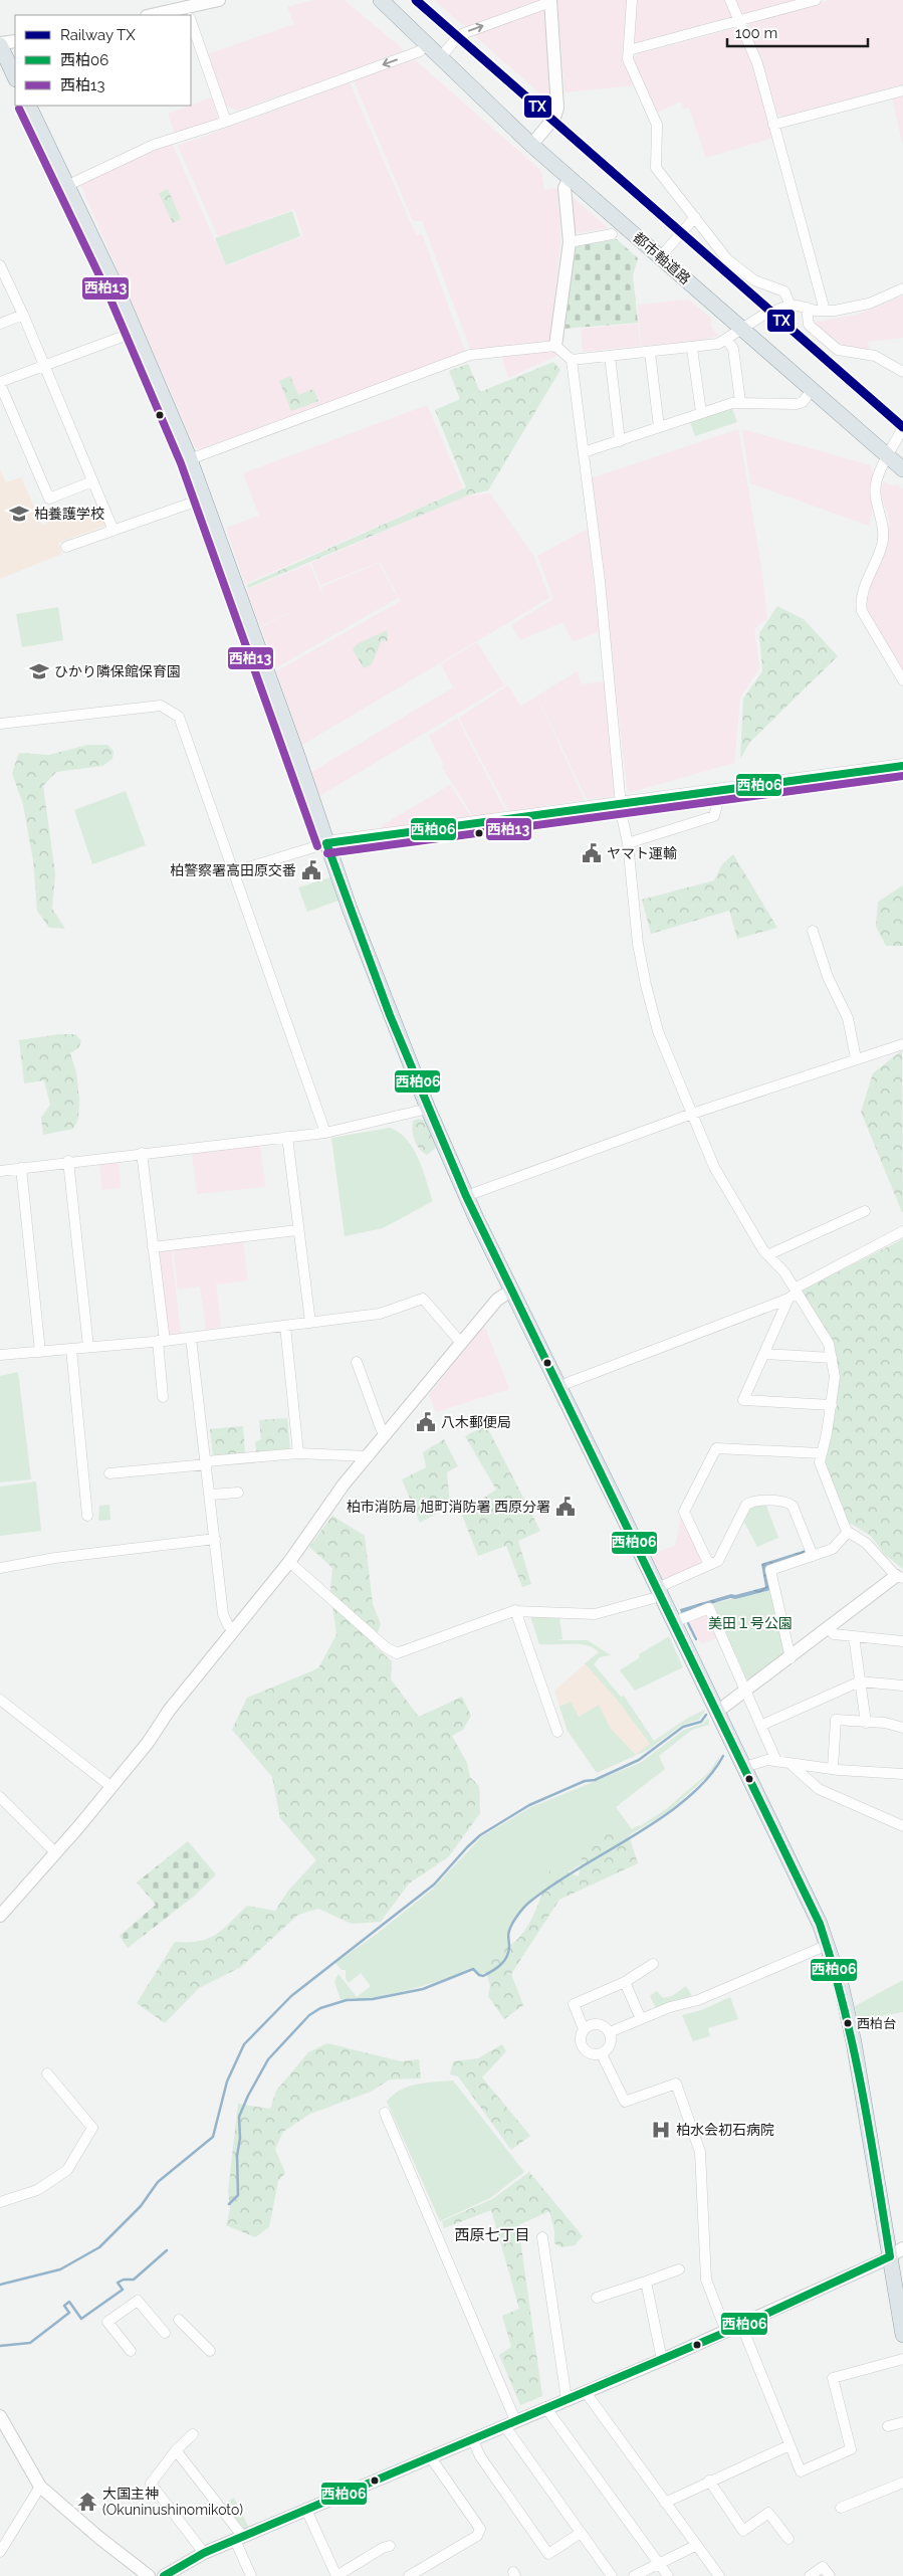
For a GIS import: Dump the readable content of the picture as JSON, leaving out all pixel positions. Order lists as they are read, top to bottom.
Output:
{
  "streets": {
    "main road": ["都市軸道路"]
  },
  "districts": ["西原七丁目"],
  "parks": ["美田１号公園"],
  "places": {
    "school or university": ["柏養護学校", "ひかり隣保館保育園"],
    "public building": [
      "ヤマト運輸",
      "柏警察署高田原交番",
      "八木郵便局",
      "柏市消防局 旭町消防署 西原分署"
    ],
    "other": ["西柏台"],
    "hospital": ["柏水会初石病院"],
    "temple": ["大国主神 (Okuninushinomikoto)"]
  },
  "lines": ["rail line TX", "transit line 西柏13", "transit line 西柏06"],
  "legend": ["Railway TX", "西柏06", "西柏13"],
  "scale_bar": "100 m"
}
